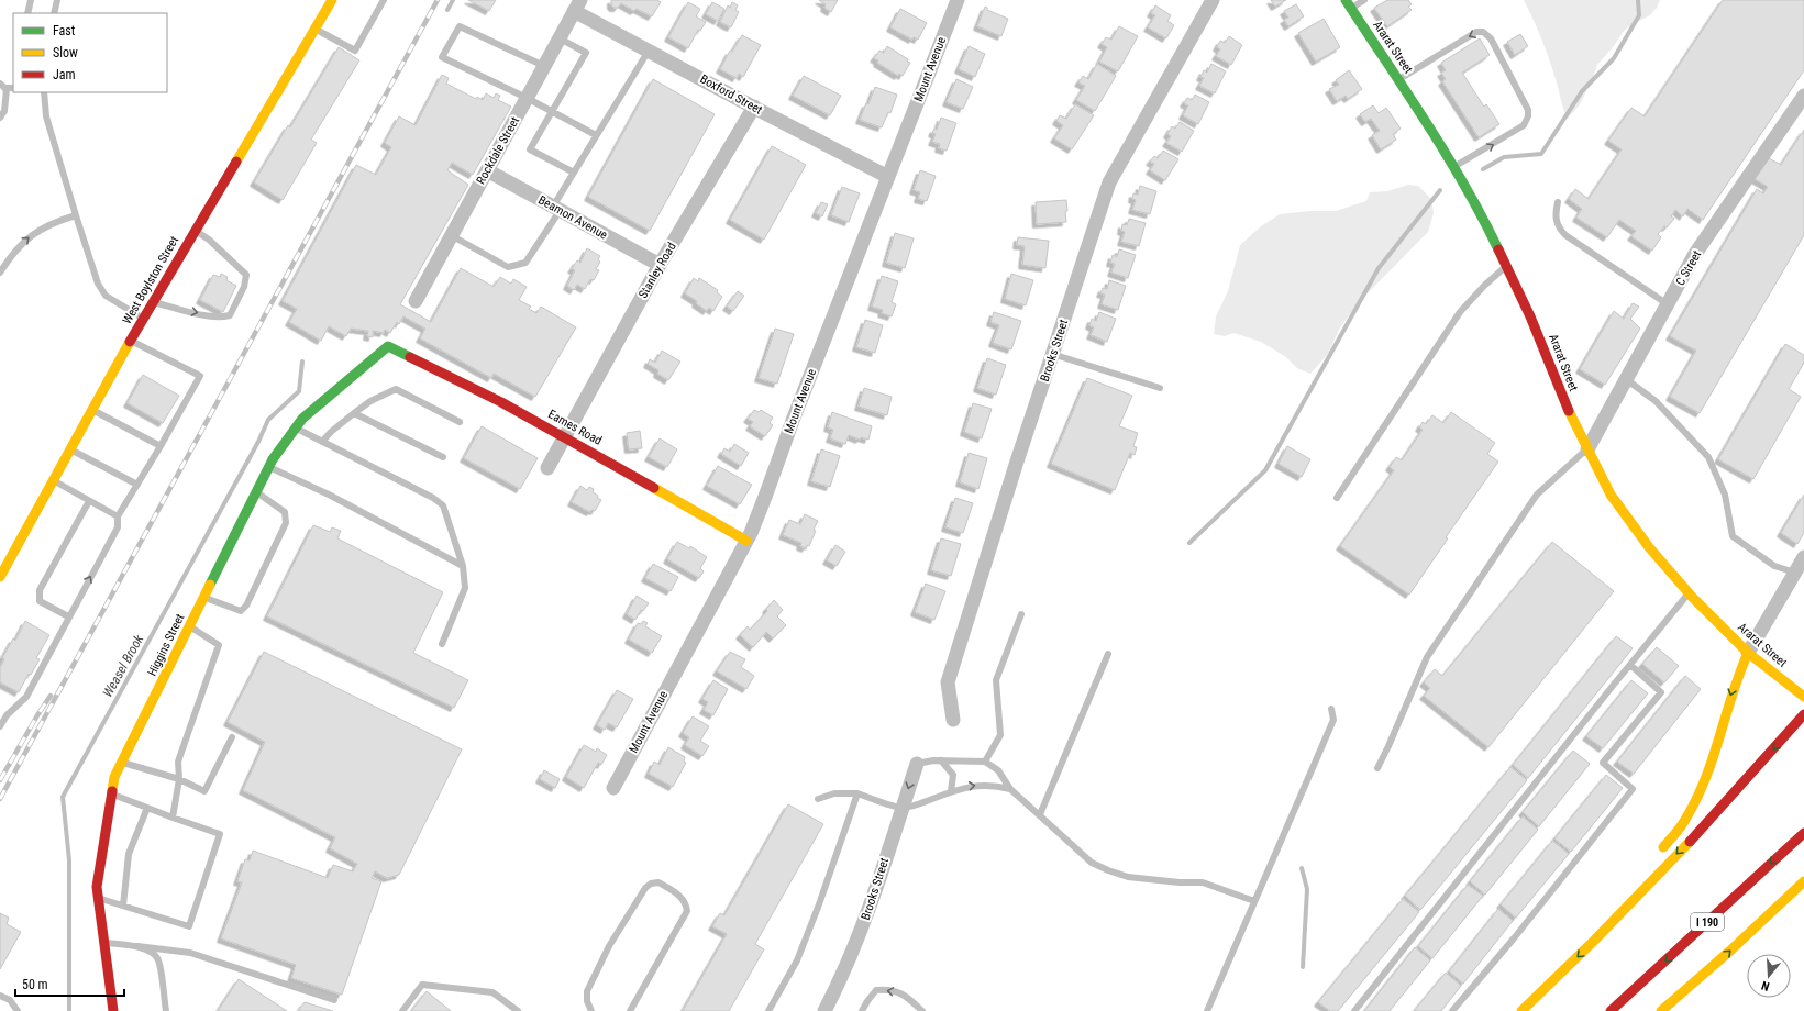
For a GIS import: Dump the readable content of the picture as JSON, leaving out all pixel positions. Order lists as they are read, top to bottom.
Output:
{
  "streets": {
    "main road": [
      "Ararat Street",
      "West Boylston Street",
      "Eames Road",
      "Higgins Street",
      "I 190"
    ],
    "street": [
      "Mount Avenue",
      "Boxford Street",
      "Rockdale Street",
      "Beamon Avenue",
      "C Street",
      "Stanley Road",
      "Brooks Street"
    ]
  },
  "crossings": [
    ["Ararat Street", "C Street"],
    ["Mount Avenue", "Boxford Street"],
    ["Mount Avenue", "Eames Road"],
    ["Boxford Street", "Rockdale Street"],
    ["Boxford Street", "Stanley Road"],
    ["Rockdale Street", "Beamon Avenue"],
    ["Beamon Avenue", "Stanley Road"],
    ["Stanley Road", "Eames Road"],
    ["Eames Road", "Higgins Street"]
  ],
  "water": ["Weasel Brook"],
  "legend": ["Fast", "Slow", "Jam"],
  "scale_bar": "50 m",
  "north": "bottom"
}
